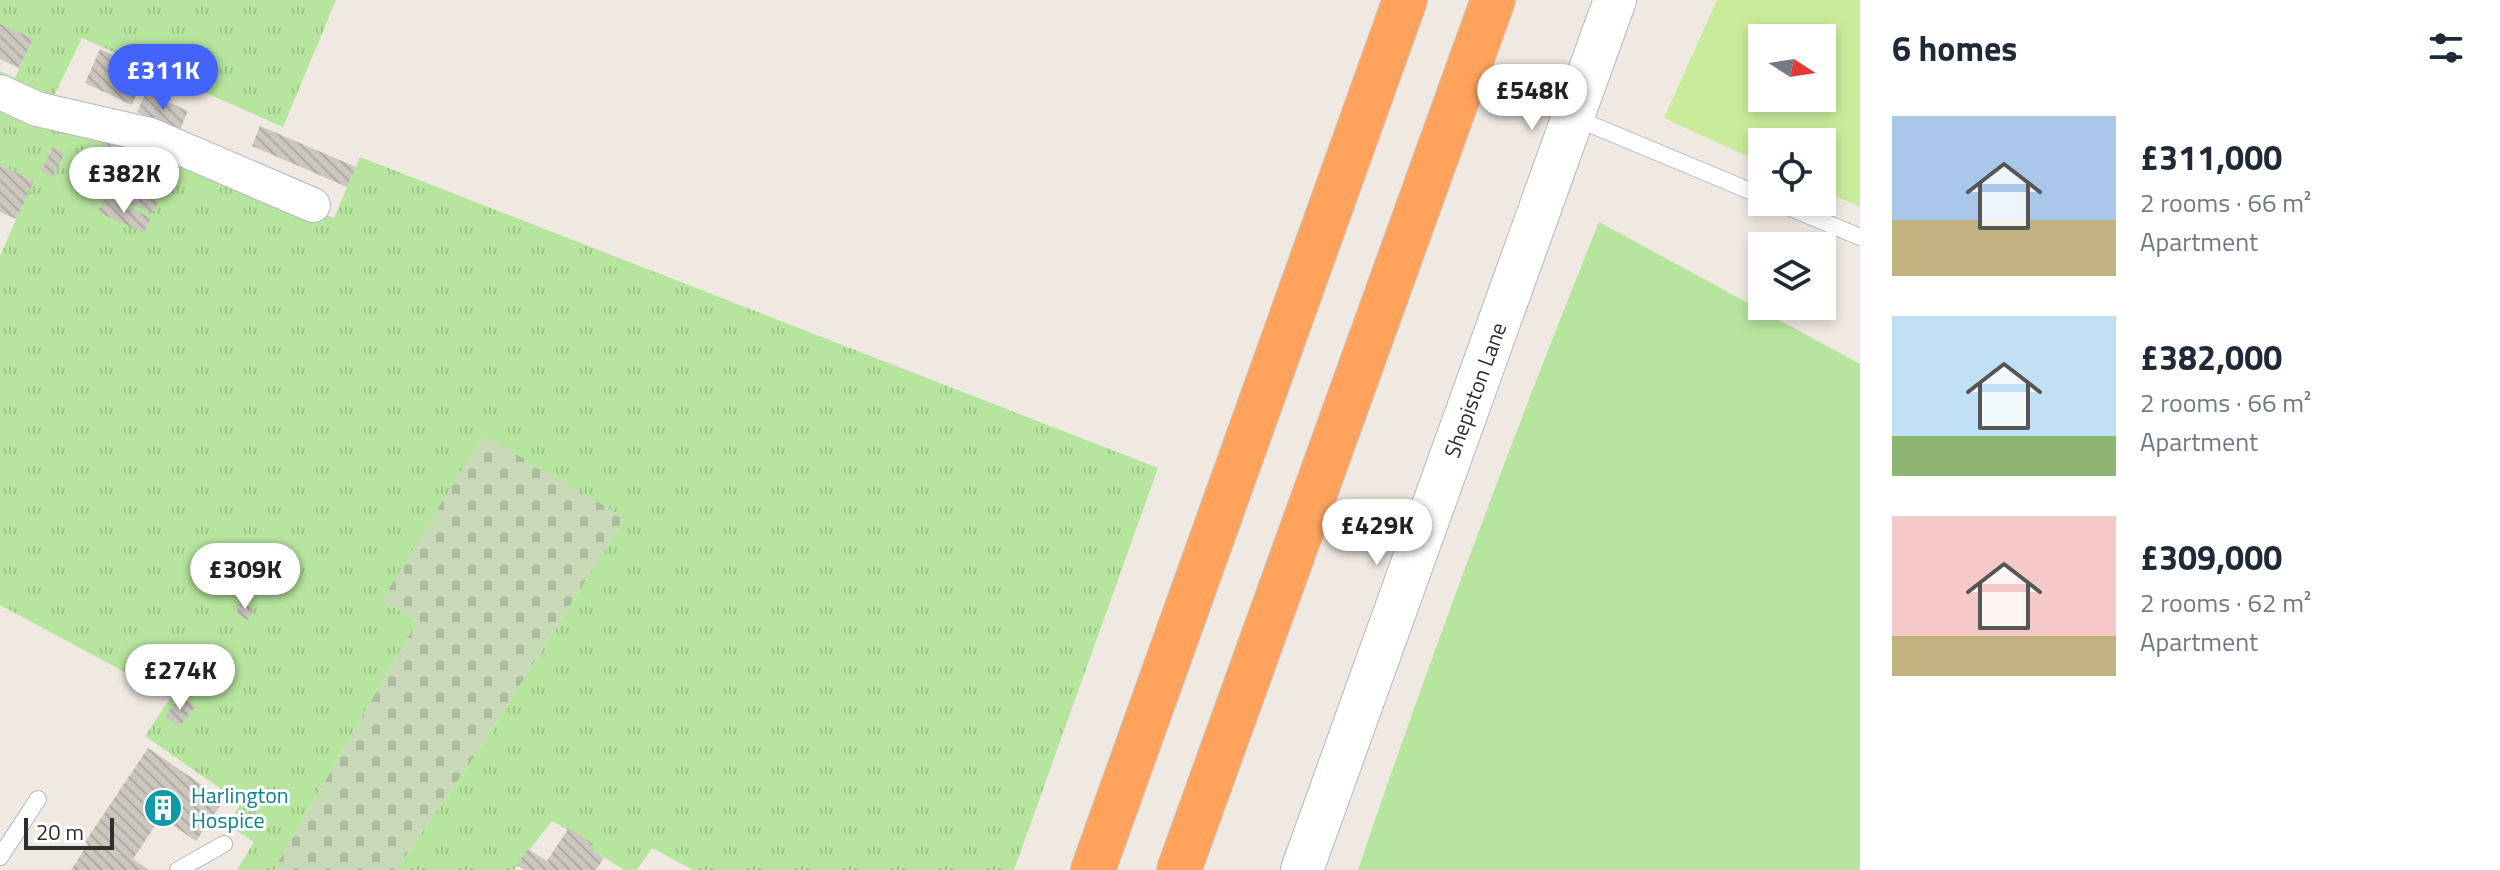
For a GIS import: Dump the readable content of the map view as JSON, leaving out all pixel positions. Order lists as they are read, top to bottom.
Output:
{
  "streets": {
    "street": ["Shepiston Lane"]
  },
  "places": {
    "building": ["Harlington Hospice"]
  },
  "scale_bar": "20 m",
  "north": "right",
  "page": {
    "heading": "6 homes",
    "price": [
      "£311K",
      "£548K",
      "£382K",
      "£429K",
      "£309K",
      "£274K"
    ],
    "list": [
      {
        "name": "£311,000",
        "note": "2 rooms · 66 m² · Apartment"
      },
      {
        "name": "£382,000",
        "note": "2 rooms · 66 m² · Apartment"
      },
      {
        "name": "£309,000",
        "note": "2 rooms · 62 m² · Apartment"
      }
    ],
    "scale": "20 m"
  }
}
